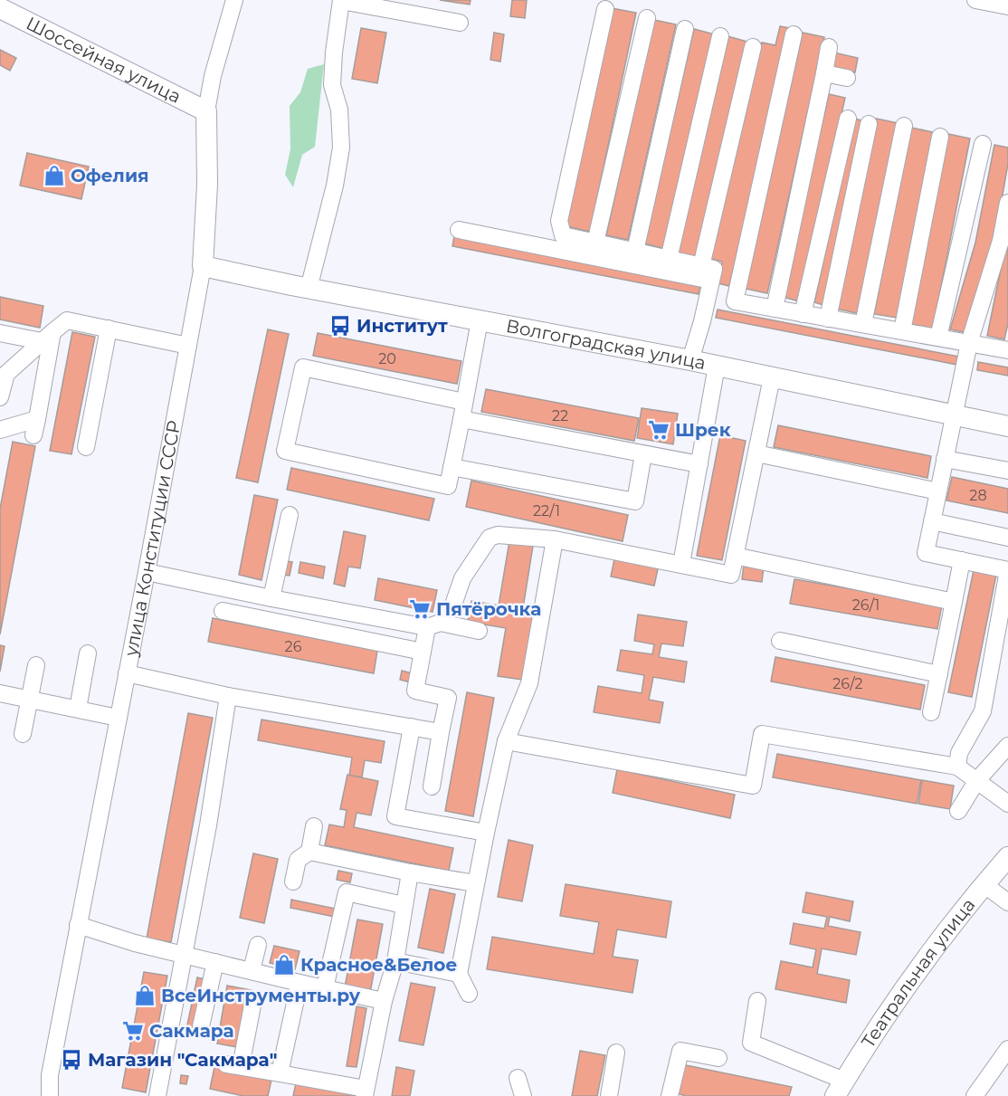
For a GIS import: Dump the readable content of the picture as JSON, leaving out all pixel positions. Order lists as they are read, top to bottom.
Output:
{
  "streets": {
    "main road": [
      "Шоссейная улица",
      "Волгоградская улица",
      "улица Конституции СССР",
      "Театральная улица"
    ]
  },
  "crossings": [
    ["Шоссейная улица", "улица Конституции СССР"],
    ["Волгоградская улица", "улица Конституции СССР"]
  ],
  "places": {
    "shop": ["Офелия", "Красное&Белое", "ВсеИнструменты.ру"],
    "bus stop": ["Институт", "Магазин \"Сакмара\""],
    "supermarket": ["Шрек", "Пятёрочка", "Сакмара"]
  },
  "house_numbers": [
    "20",
    "22",
    "28",
    "22/1",
    "26/1",
    "26",
    "26/2"
  ]
}
